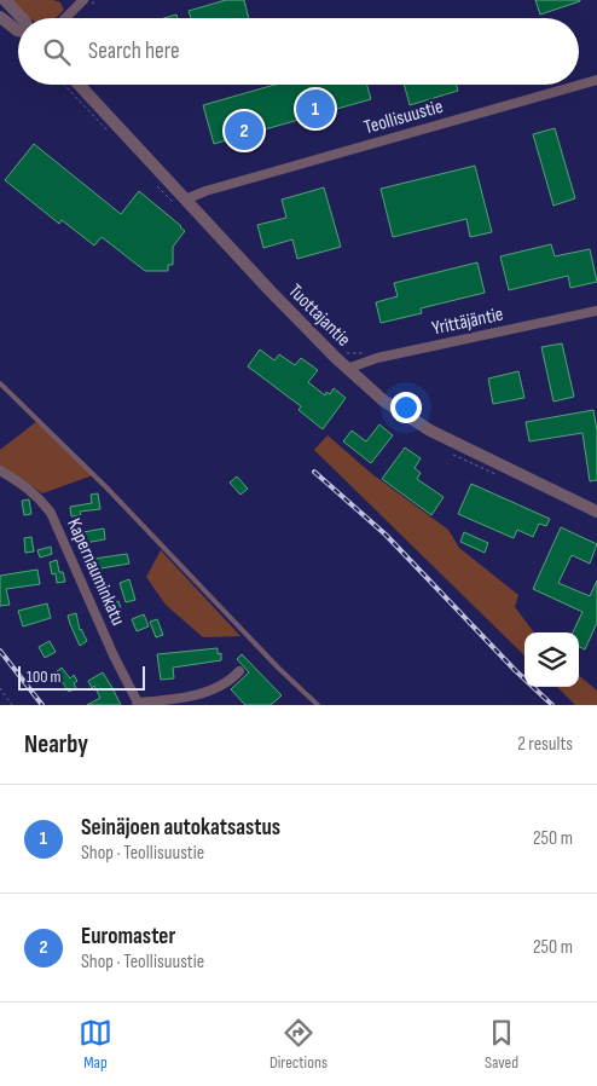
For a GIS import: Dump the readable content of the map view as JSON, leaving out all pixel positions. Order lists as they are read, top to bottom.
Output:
{
  "streets": {
    "street": [
      "Teollisuustie",
      "Tuottajantie",
      "Yrittäjäntie",
      "Kapernauminkatu"
    ]
  },
  "crossings": [
    ["Teollisuustie", "Tuottajantie"],
    ["Tuottajantie", "Yrittäjäntie"]
  ],
  "scale_bar": "100 m",
  "page": {
    "search": "Search here",
    "pins": ["1", "2"],
    "scale": "100 m",
    "heading": ["Nearby", "2 results"],
    "list": [
      {
        "mark": "1",
        "name": "Seinäjoen autokatsastus",
        "note": "Shop · Teollisuustie",
        "value": "250 m"
      },
      {
        "mark": "2",
        "name": "Euromaster",
        "note": "Shop · Teollisuustie",
        "value": "250 m"
      }
    ],
    "nav": ["Map", "Directions", "Saved"]
  }
}
